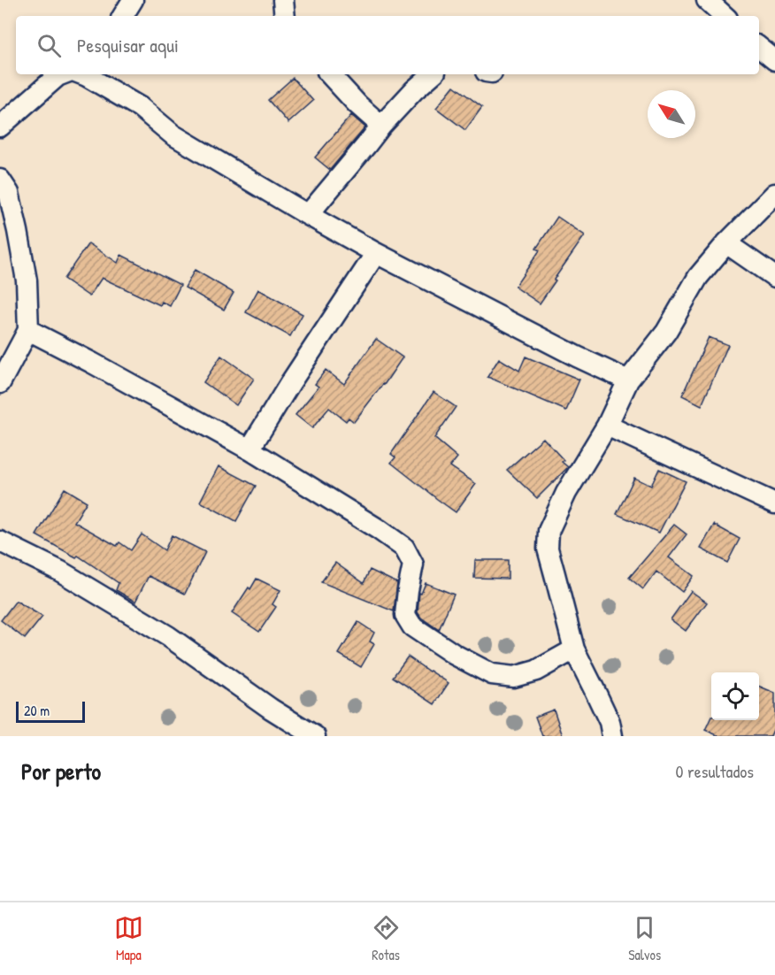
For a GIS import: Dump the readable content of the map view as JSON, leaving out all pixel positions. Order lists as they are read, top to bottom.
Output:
{
  "scale_bar": "20 m",
  "north": "top left",
  "page": {
    "search": "Pesquisar aqui",
    "scale": "20 m",
    "heading": ["Por perto", "0 resultados"],
    "nav": ["Mapa", "Rotas", "Salvos"]
  }
}
